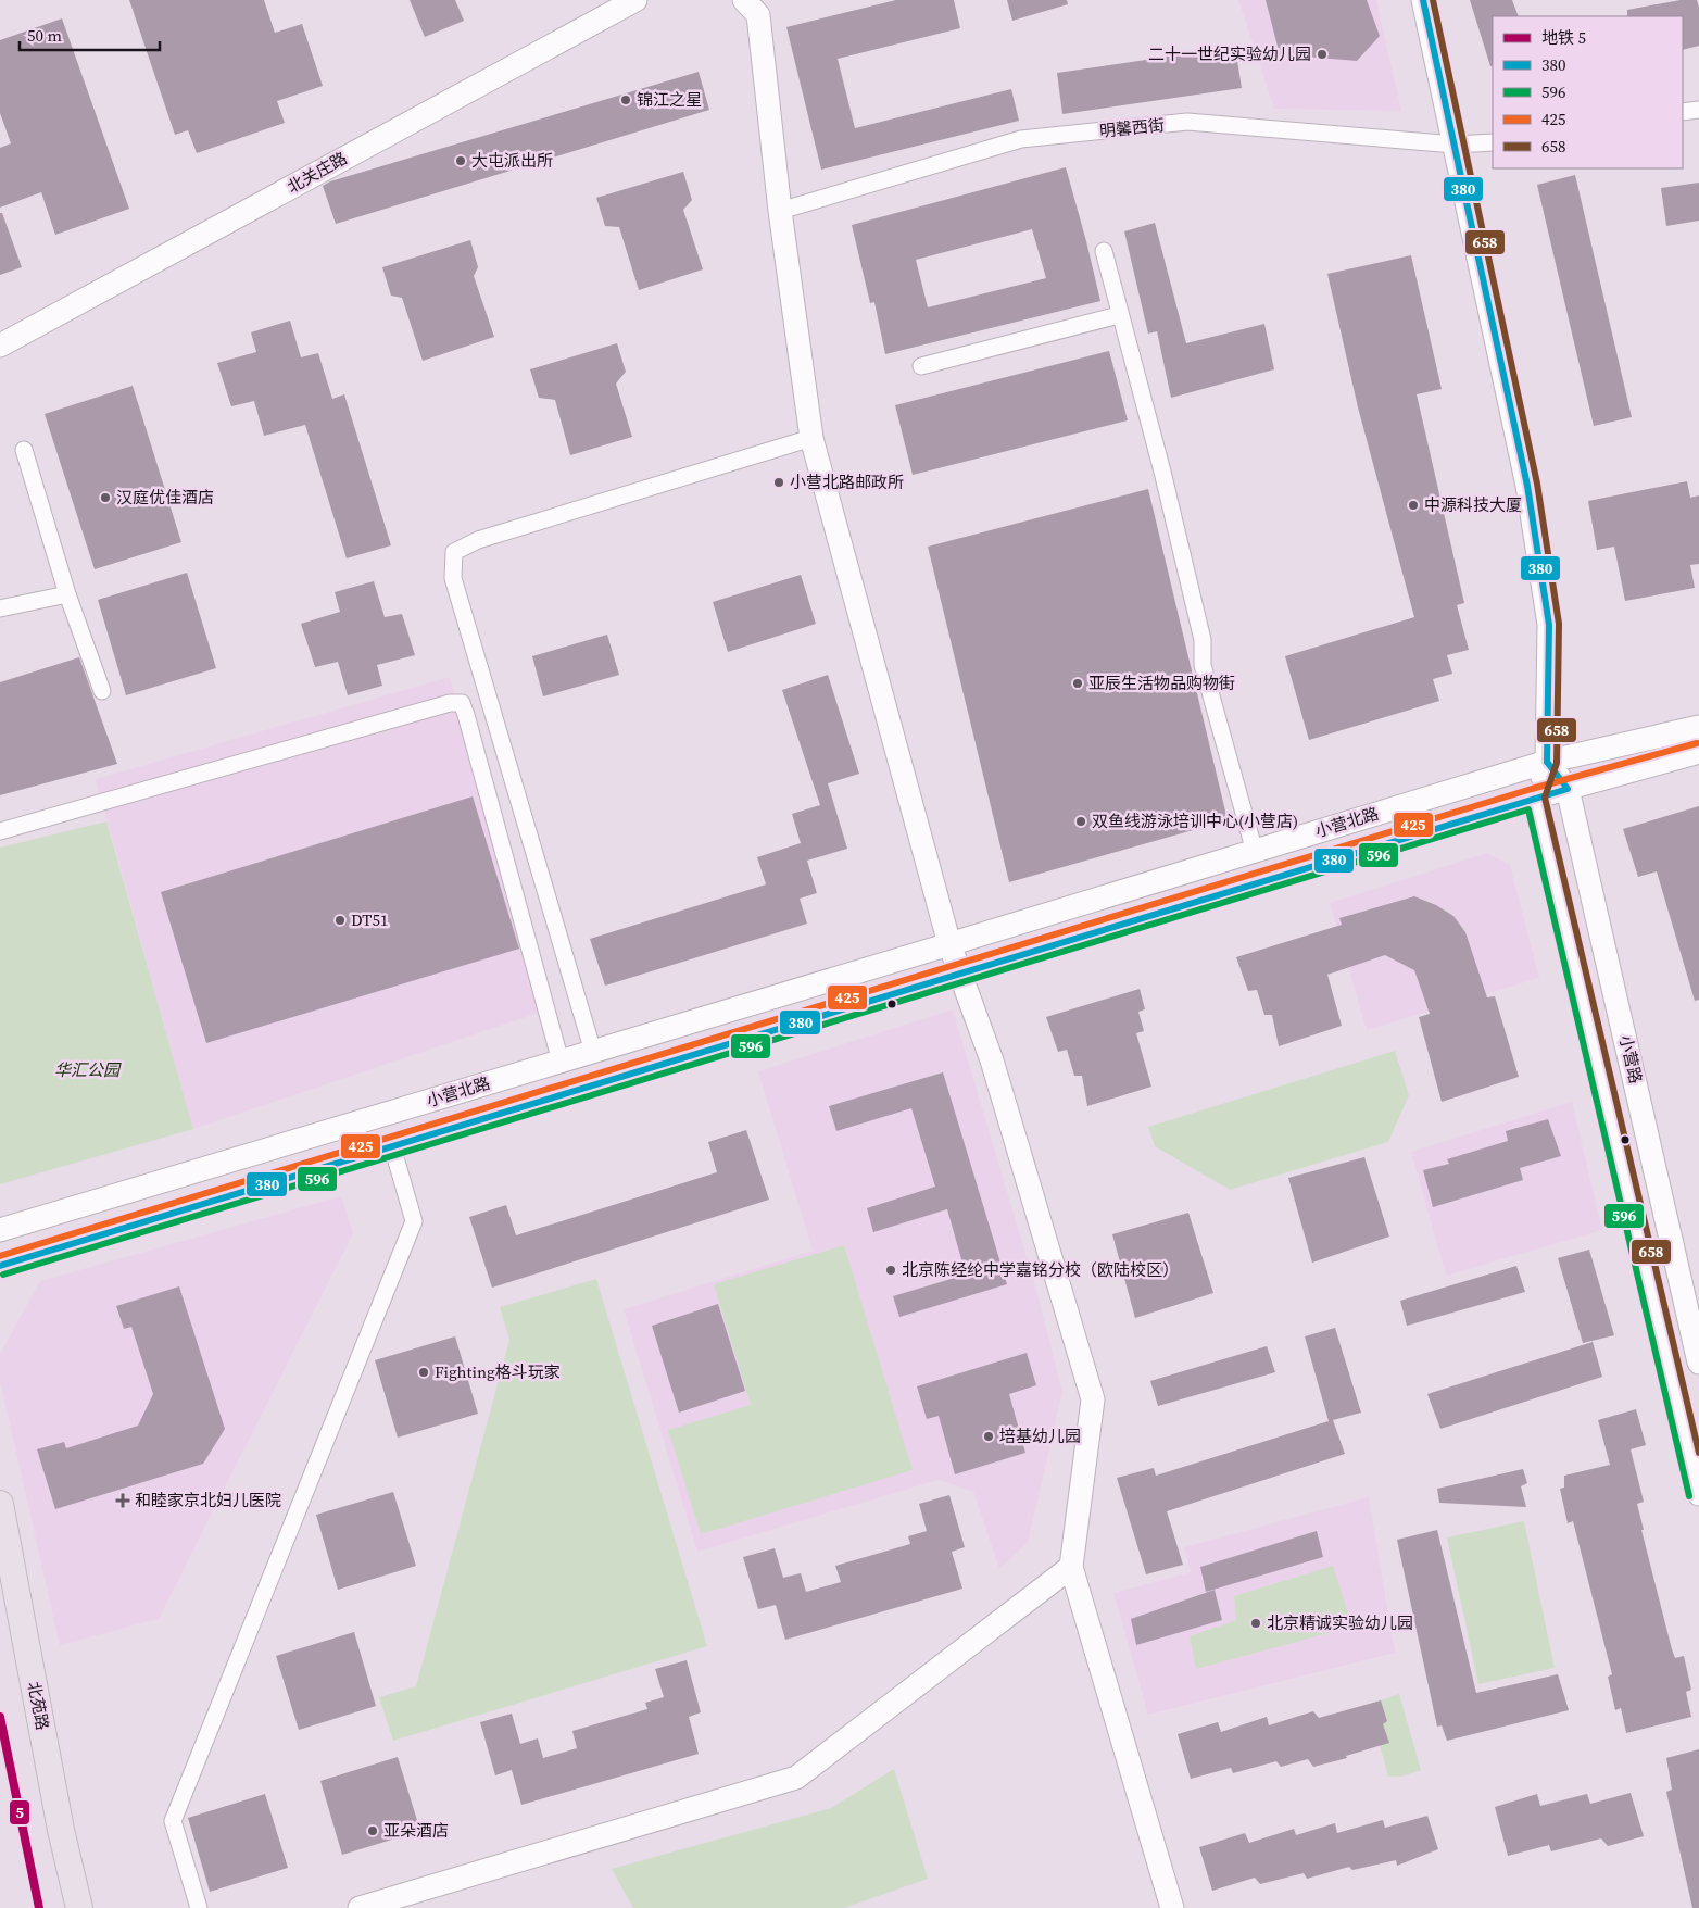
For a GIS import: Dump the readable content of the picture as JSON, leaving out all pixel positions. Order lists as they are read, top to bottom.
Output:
{
  "streets": {
    "main road": ["北苑路"],
    "street": [
      "明馨西街",
      "北关庄路",
      "小营北路",
      "小营路"
    ]
  },
  "crossings": [
    ["小营北路", "小营路"]
  ],
  "parks": ["华汇公园"],
  "places": {
    "other": [
      "二十一世纪实验幼儿园",
      "锦江之星",
      "大屯派出所",
      "小营北路邮政所",
      "汉庭优佳酒店",
      "中源科技大厦",
      "亚辰生活物品购物街",
      "双鱼线游泳培训中心(小营店)",
      "DT51",
      "北京陈经纶中学嘉铭分校（欧陆校区）",
      "Fighting格斗玩家",
      "培基幼儿园",
      "北京精诚实验幼儿园",
      "亚朵酒店"
    ],
    "health": ["和睦家京北妇儿医院"]
  },
  "lines": [
    "transit line 380",
    "transit line 658",
    "transit line 425",
    "transit line 596",
    "metro line 5"
  ],
  "legend": [
    "地铁 5",
    "380",
    "596",
    "425",
    "658"
  ],
  "scale_bar": "50 m"
}
